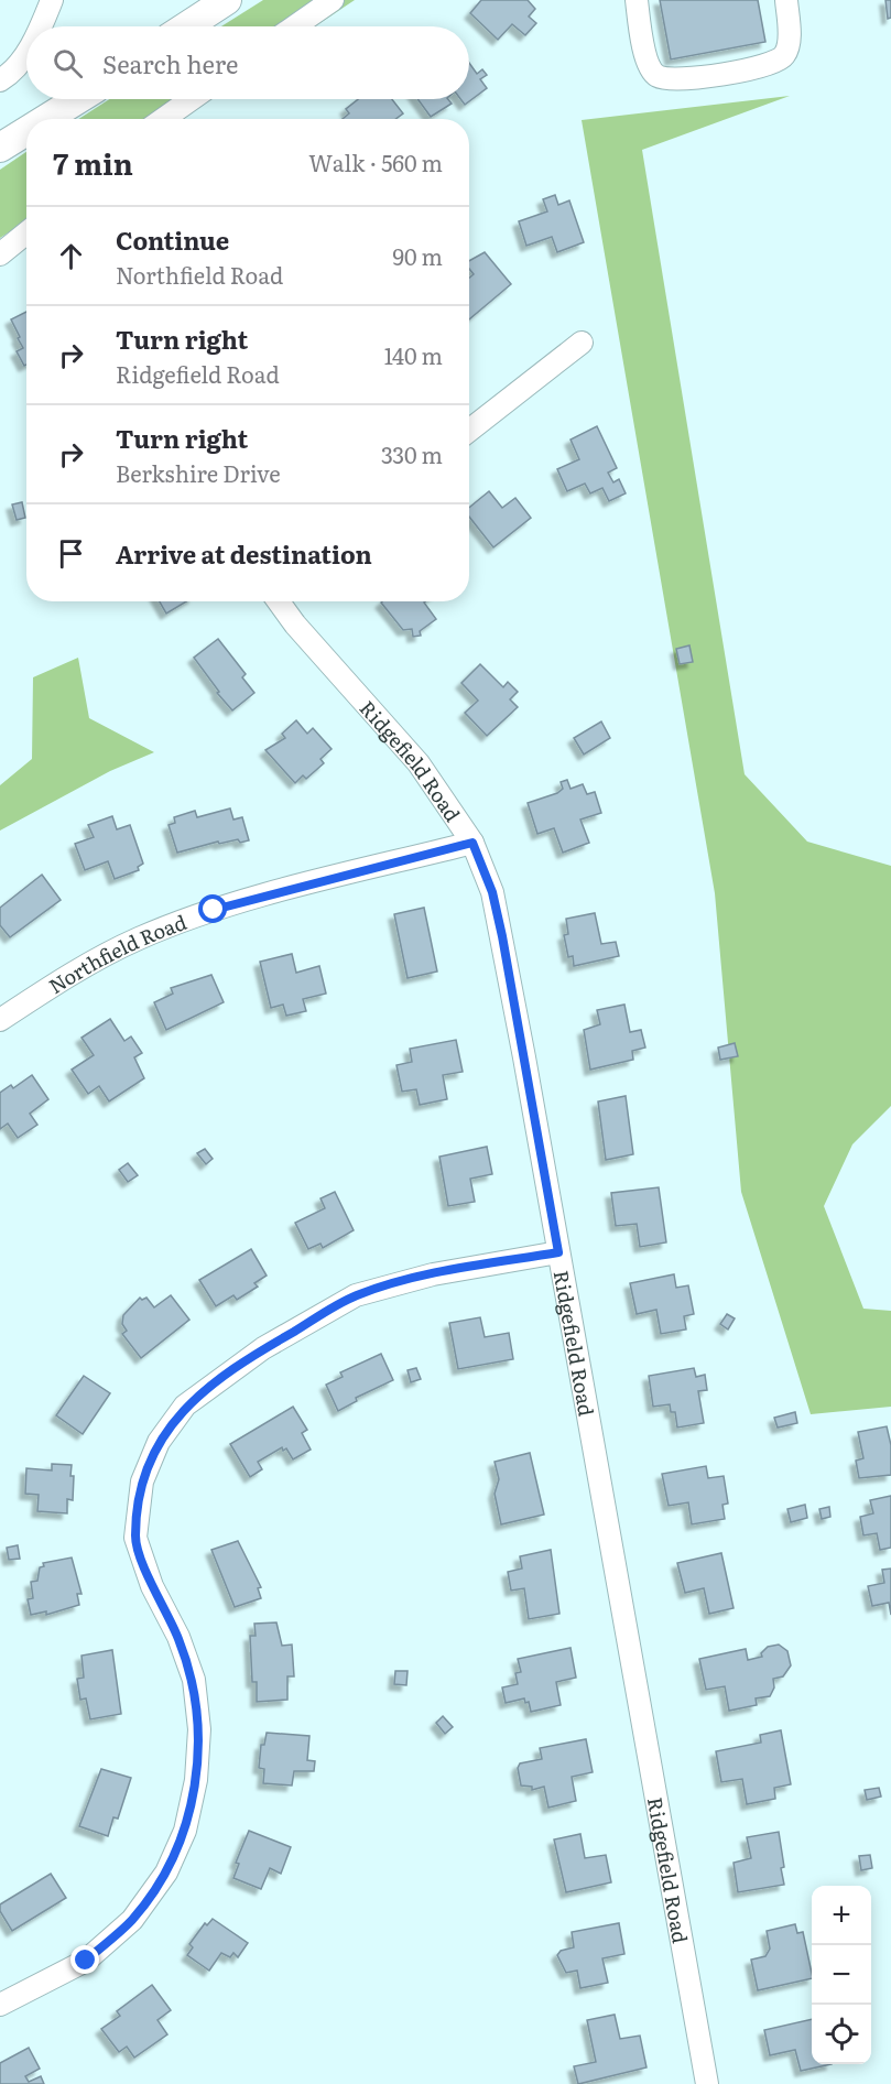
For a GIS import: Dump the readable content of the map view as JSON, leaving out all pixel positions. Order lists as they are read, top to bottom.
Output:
{
  "streets": {
    "street": ["Ridgefield Road", "Northfield Road"]
  },
  "crossings": [
    ["Ridgefield Road", "Northfield Road"]
  ],
  "page": {
    "search": "Search here",
    "heading": ["7 min", "Walk · 560 m"],
    "list": [
      ["Continue", "Northfield Road", "90 m"],
      ["Turn right", "Ridgefield Road", "140 m"],
      ["Turn right", "Berkshire Drive", "330 m"],
      "Arrive at destination"
    ],
    "map_buttons": ["+", "−"]
  }
}
